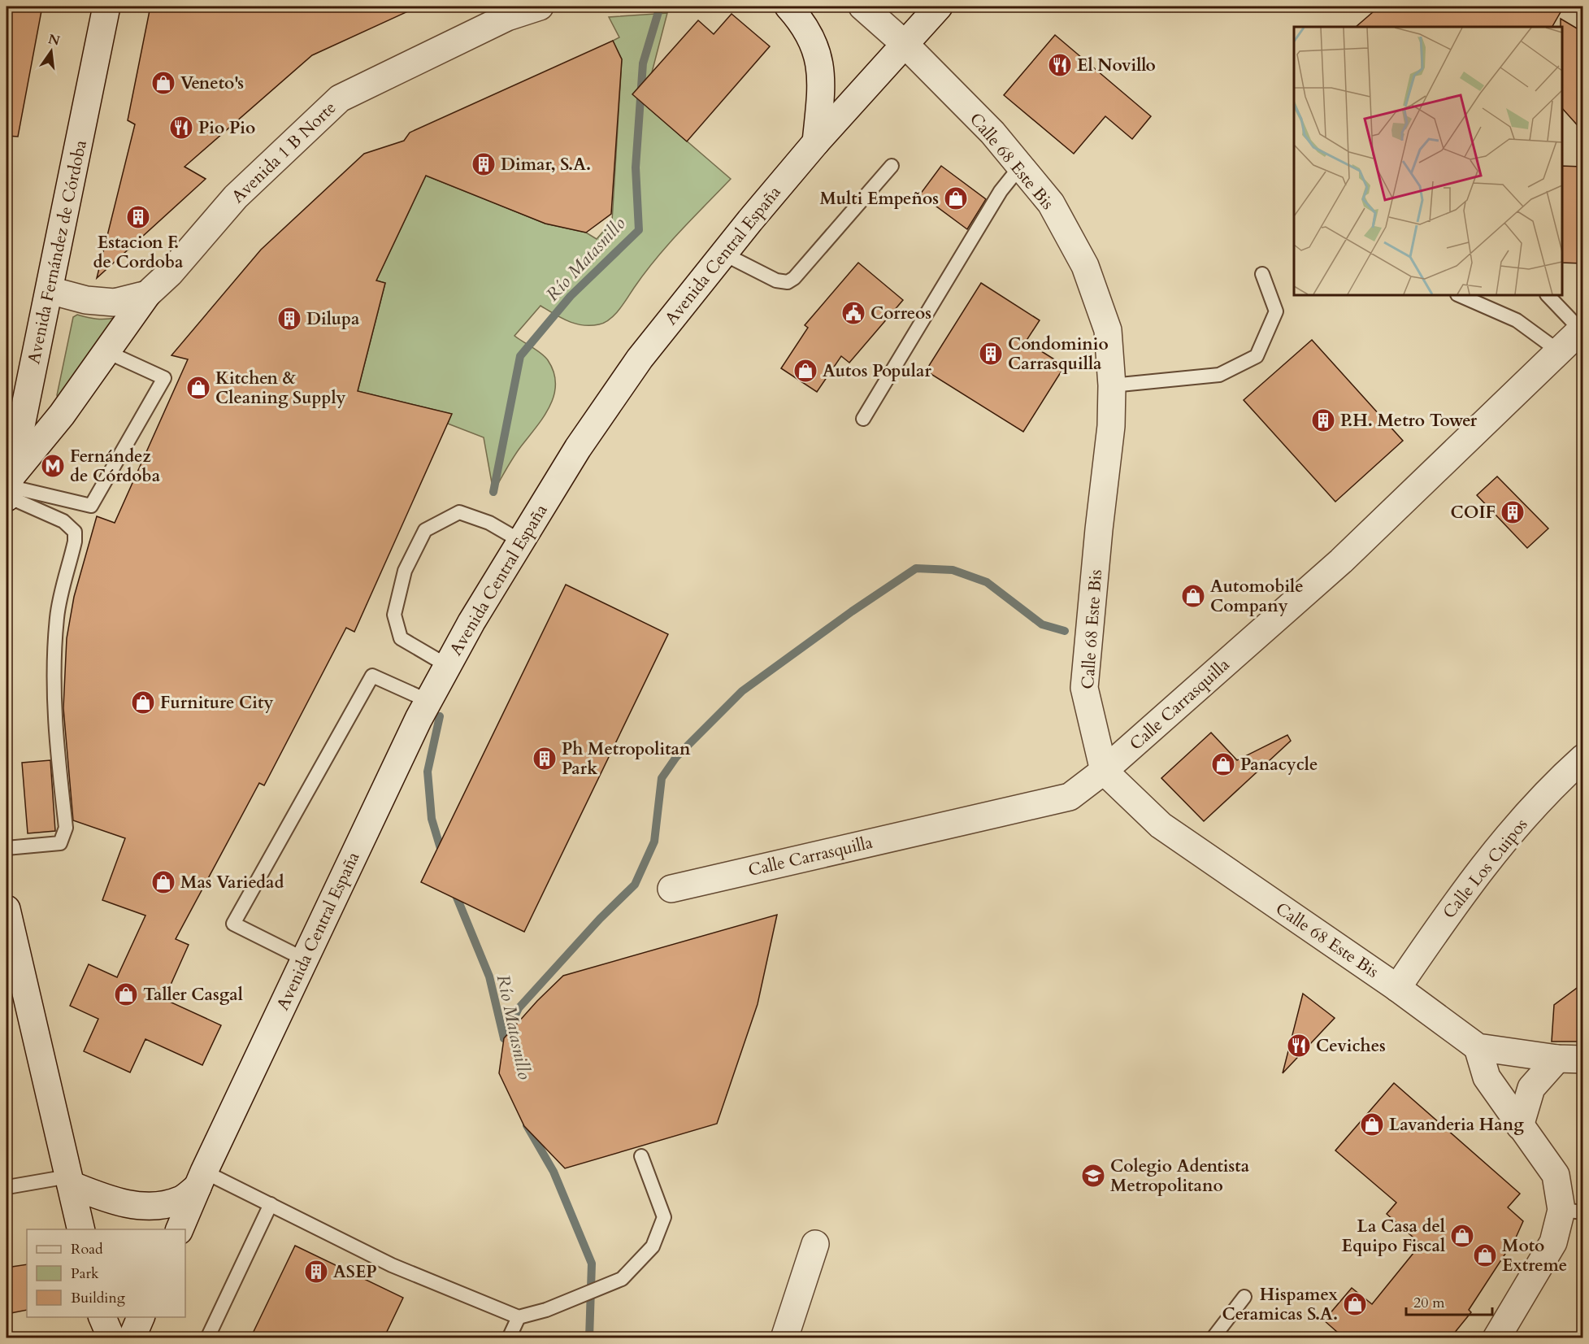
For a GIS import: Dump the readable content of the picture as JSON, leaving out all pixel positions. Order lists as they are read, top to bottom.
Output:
{
  "streets": {
    "street": [
      "Avenida 1 B Norte",
      "Calle 68 Este Bis",
      "Avenida Fernández de Córdoba",
      "Avenida Central España",
      "Calle Carrasquilla",
      "Calle Los Cuipos"
    ]
  },
  "crossings": [
    ["Avenida 1 B Norte", "Avenida Fernández de Córdoba"],
    ["Calle 68 Este Bis", "Avenida Central España"],
    ["Calle 68 Este Bis", "Calle Carrasquilla"],
    ["Calle 68 Este Bis", "Calle Los Cuipos"]
  ],
  "water": ["Río Matasnillo"],
  "places": {
    "restaurant": ["El Novillo", "Pio Pio", "Ceviches"],
    "shop": [
      "Veneto's",
      "Multi Empeños",
      "Autos Popular",
      "Kitchen & Cleaning Supply",
      "Automobile Company",
      "Furniture City",
      "Panacycle",
      "Mas Variedad",
      "Taller Casgal",
      "Lavanderia Hang",
      "La Casa del Equipo Fiscal",
      "Moto Extreme",
      "Hispamex Ceramicas S.A."
    ],
    "building": [
      "Dimar, S.A.",
      "Estacion F. de Cordoba",
      "Dilupa",
      "Condominio Carrasquilla",
      "P.H. Metro Tower",
      "COIF",
      "Ph Metropolitan Park",
      "ASEP"
    ],
    "public building": ["Correos"],
    "metro station": ["Fernández de Córdoba"],
    "school or university": ["Colegio Adentista Metropolitano"]
  },
  "legend": ["Road", "Park", "Building"],
  "scale_bar": "20 m",
  "north": "top"
}
